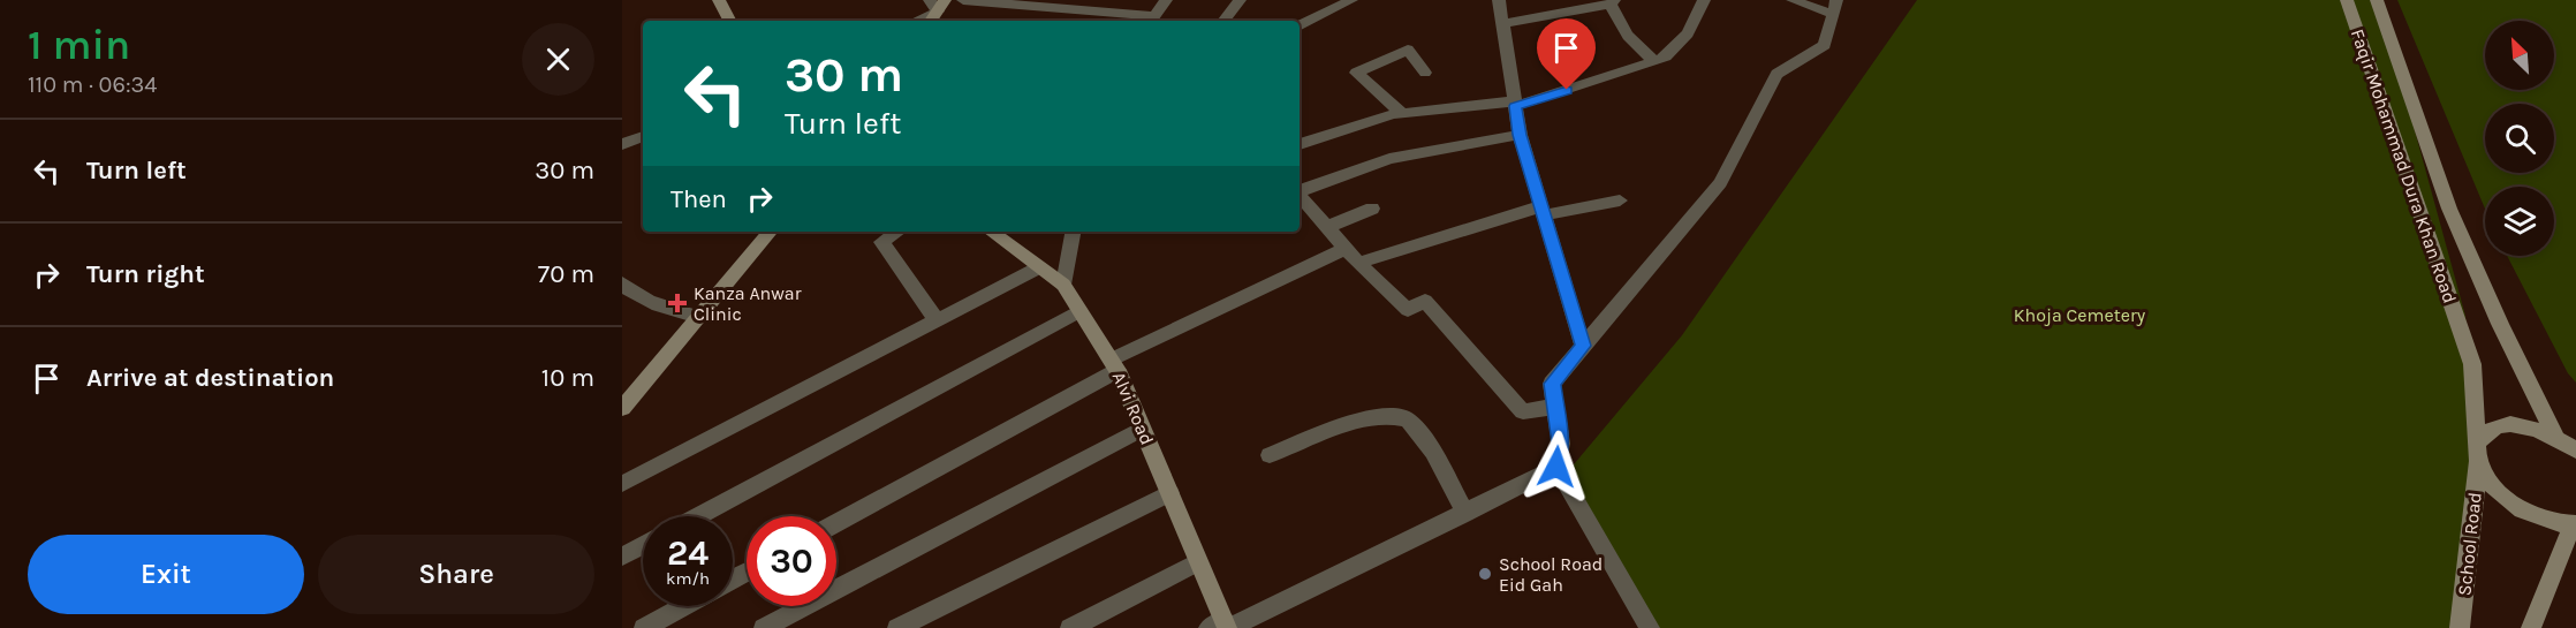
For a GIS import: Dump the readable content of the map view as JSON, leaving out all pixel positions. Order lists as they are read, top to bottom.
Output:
{
  "streets": {
    "main road": ["Faqir Mohammad Dura Khan Road", "Alvi Road", "School Road"]
  },
  "crossings": [
    ["Faqir Mohammad Dura Khan Road", "School Road"]
  ],
  "parks": ["Khoja Cemetery"],
  "places": {
    "health": ["Kanza Anwar Clinic"],
    "other": ["School Road Eid Gah"]
  },
  "north": "top left",
  "page": {
    "heading": ["1 min", "110 m · 06:34"],
    "turn": ["30 m", "Turn left"],
    "list": [
      {
        "name": "Turn left",
        "value": "30 m"
      },
      {
        "name": "Turn right",
        "value": "70 m"
      },
      {
        "name": "Arrive at destination",
        "value": "10 m"
      }
    ],
    "then": "Then",
    "speed": "24 km/h",
    "limit": "30",
    "buttons": ["Exit", "Share"]
  }
}
